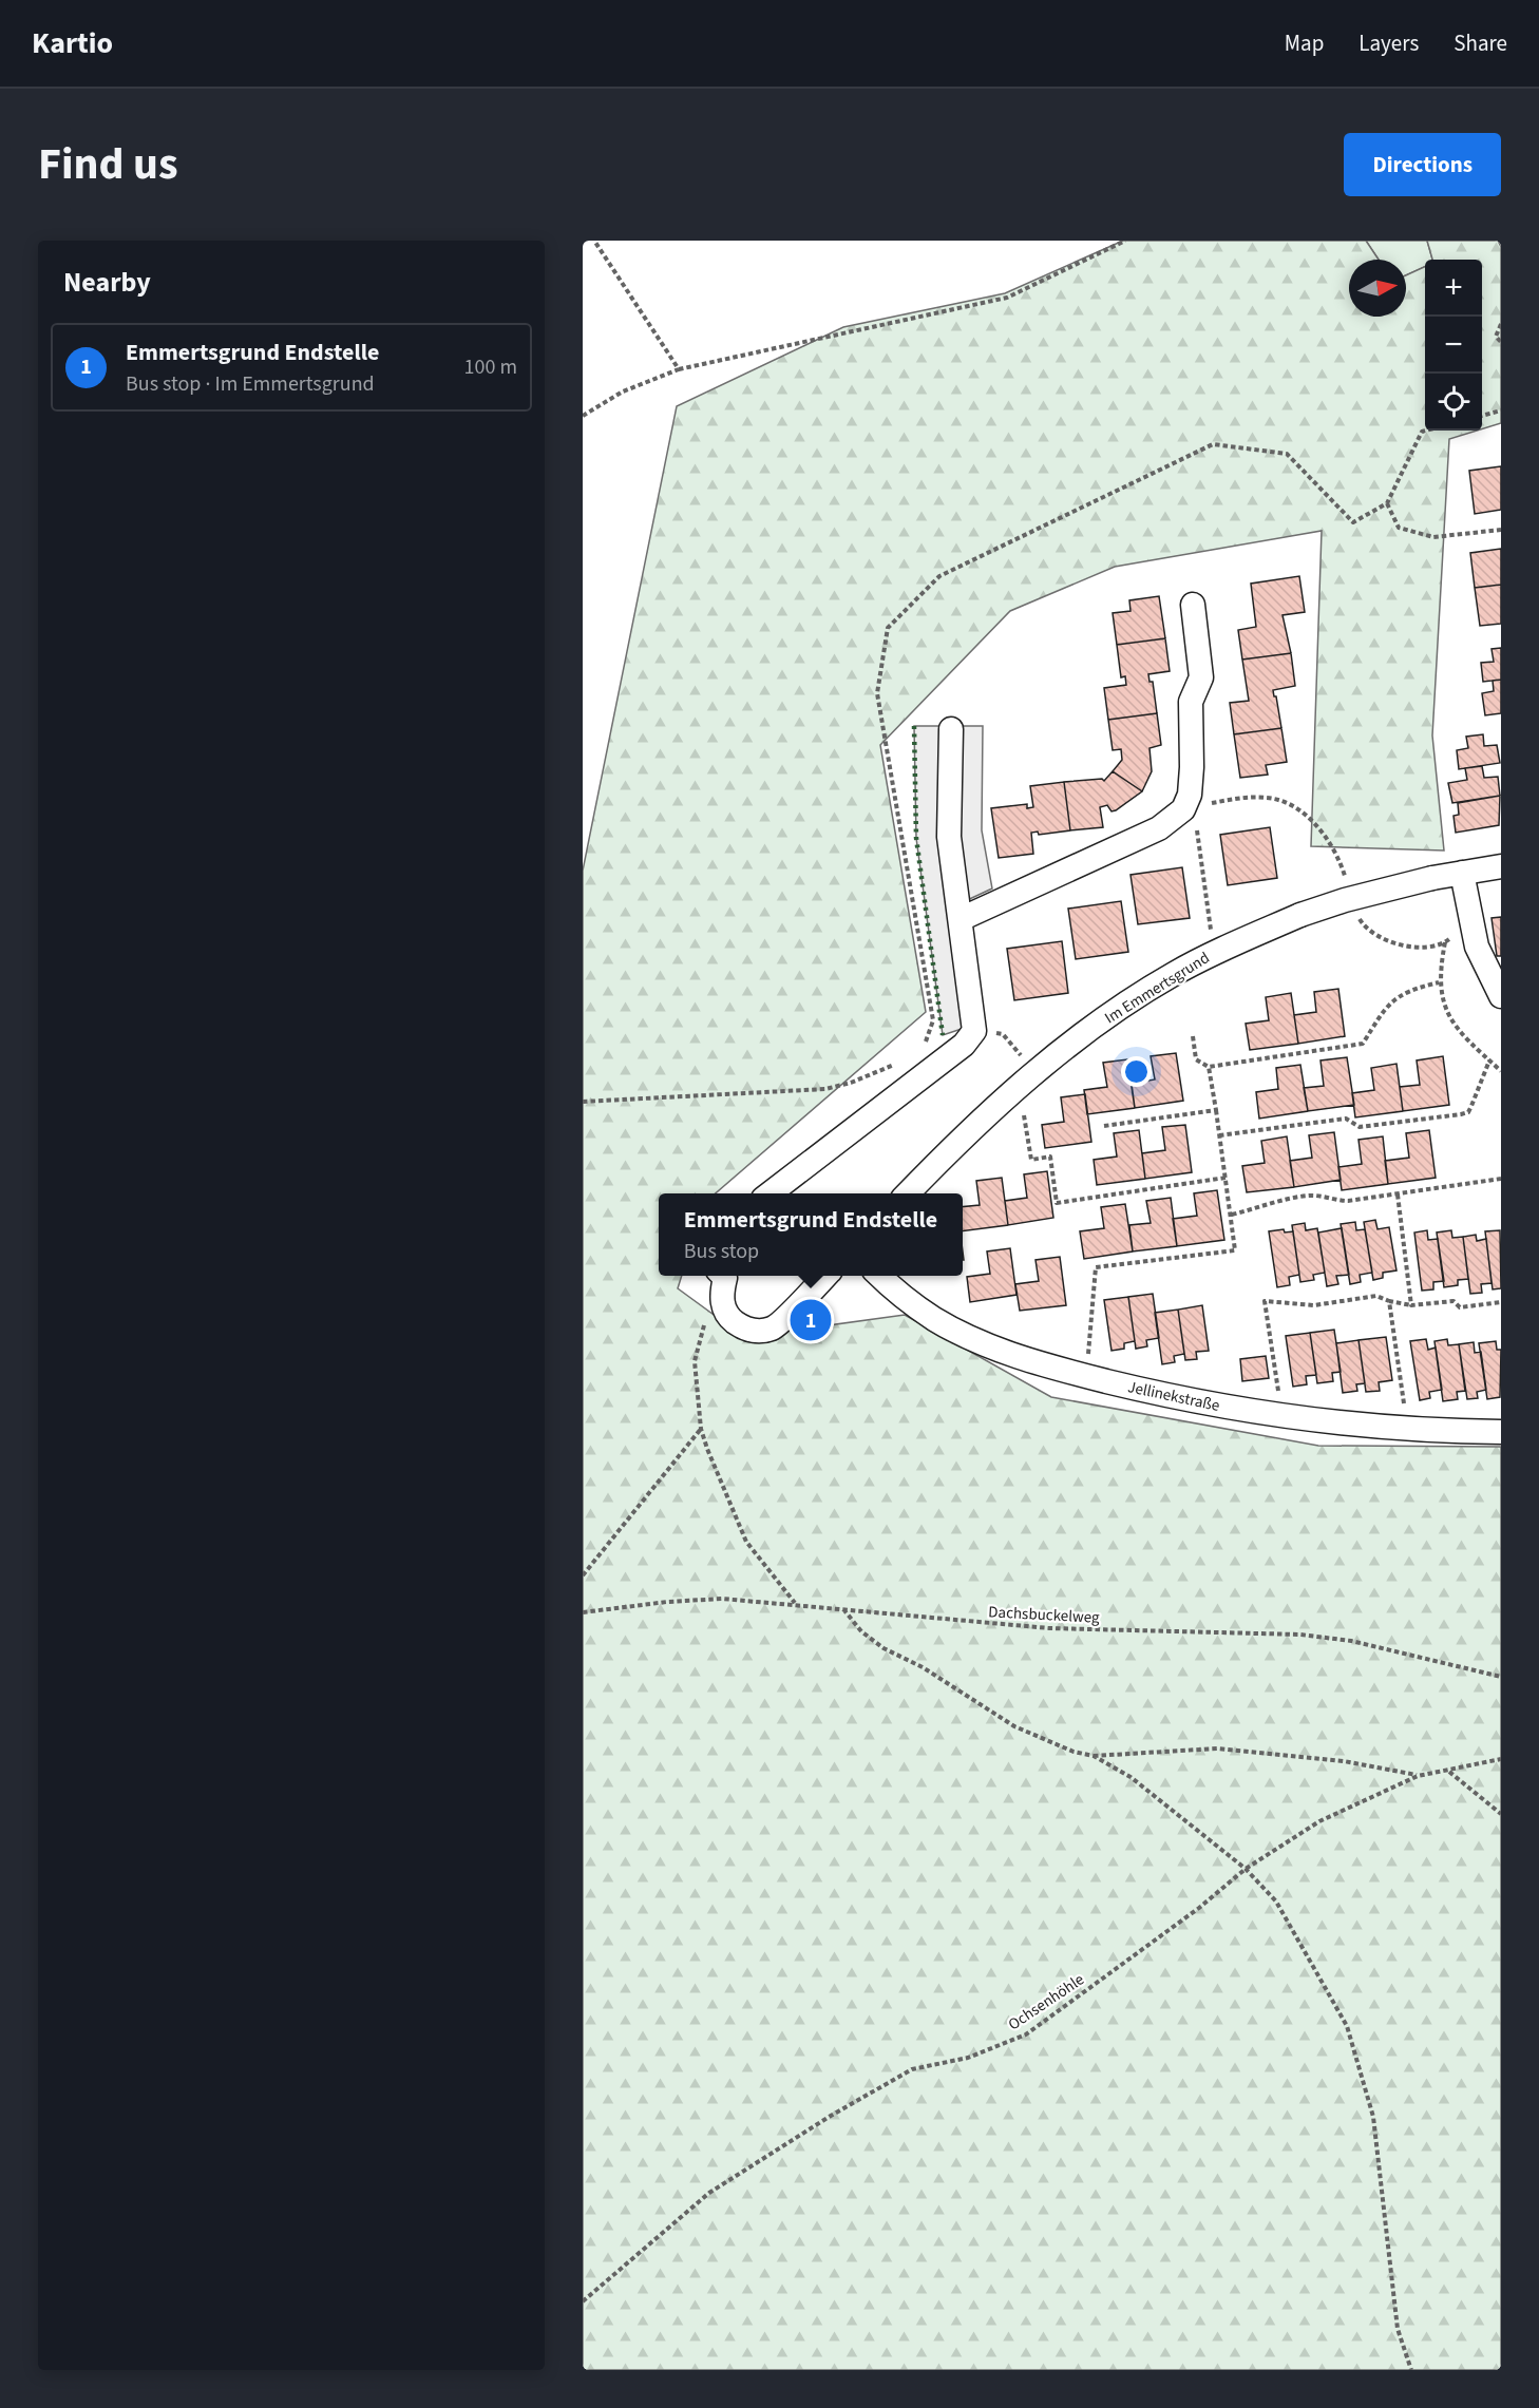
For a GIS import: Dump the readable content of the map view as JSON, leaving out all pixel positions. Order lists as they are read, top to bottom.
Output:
{
  "streets": {
    "street": ["Im Emmertsgrund", "Jellinekstraße"],
    "path": ["Dachsbuckelweg", "Ochsenhöhle"]
  },
  "north": "right",
  "page": {
    "header": "Kartio",
    "nav": ["Map", "Layers", "Share"],
    "title": "Find us",
    "buttons": "Directions",
    "heading": "Nearby",
    "map_buttons": ["+", "−"],
    "list": [
      {
        "mark": "1",
        "name": "Emmertsgrund Endstelle",
        "note": "Bus stop · Im Emmertsgrund",
        "value": "100 m"
      }
    ],
    "popup": ["Emmertsgrund Endstelle", "Bus stop"],
    "pins": "1"
  }
}
